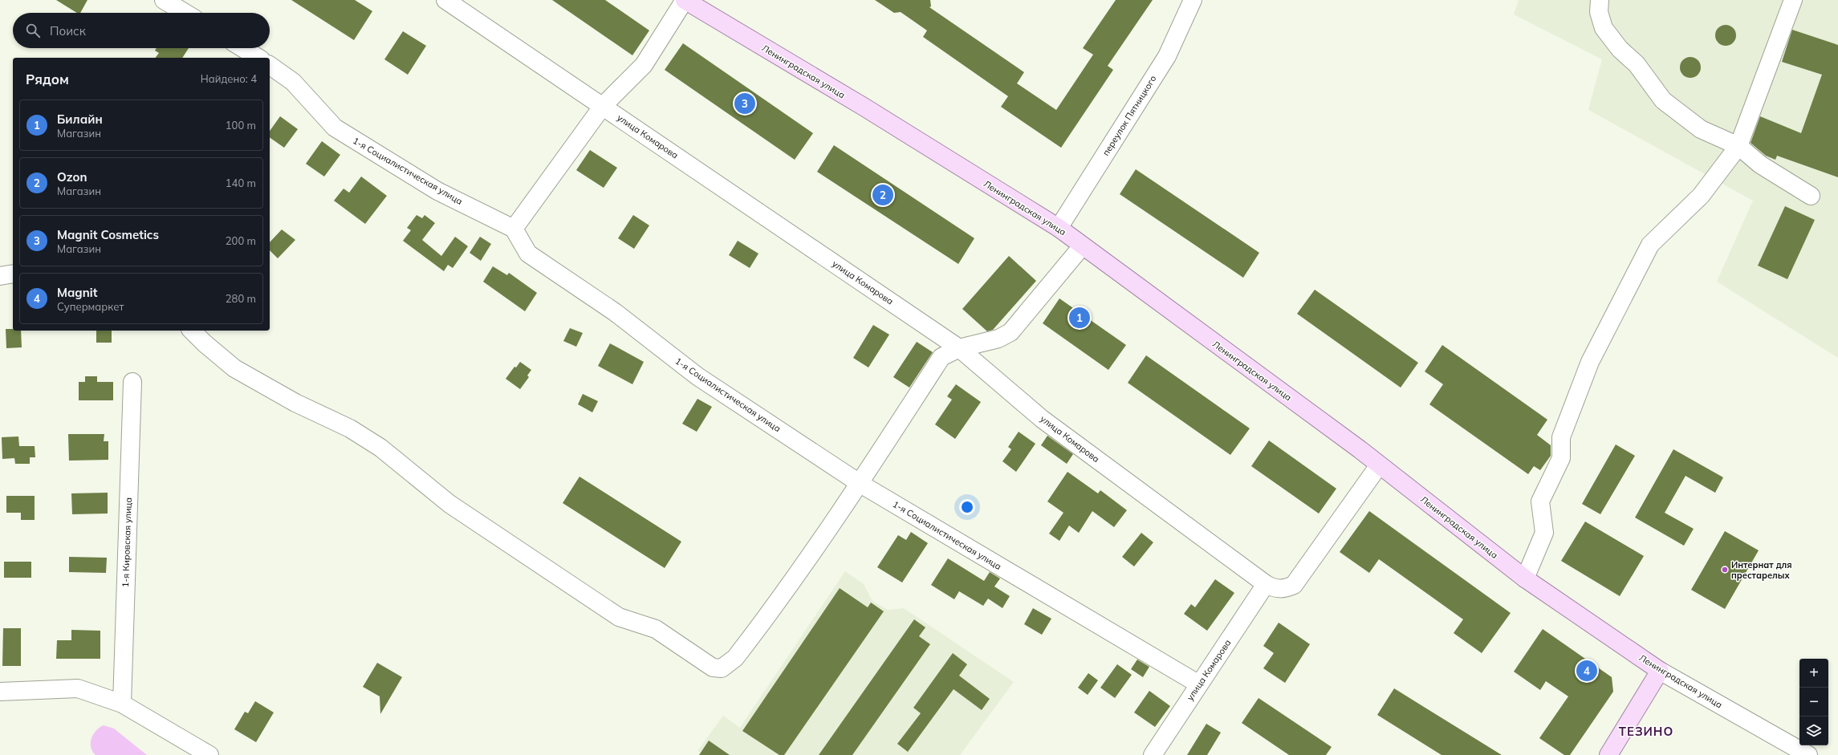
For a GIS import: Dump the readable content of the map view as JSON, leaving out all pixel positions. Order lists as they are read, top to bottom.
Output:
{
  "streets": {
    "main road": ["Ленинградская улица"],
    "street": [
      "переулок Пятницкого",
      "улица Комарова",
      "1-я Социалистическая улица",
      "1-я Кировская улица"
    ]
  },
  "crossings": [
    ["Ленинградская улица", "переулок Пятницкого"],
    ["Ленинградская улица", "улица Комарова"],
    ["улица Комарова", "1-я Социалистическая улица"]
  ],
  "districts": ["ТЕЗИНО"],
  "places": ["Интернат для престарелых"],
  "page": {
    "search": "Поиск",
    "heading": ["Рядом", "Найдено: 4"],
    "pins": [
      "3",
      "2",
      "1",
      "4"
    ],
    "list": [
      {
        "mark": "1",
        "name": "Билайн",
        "note": "Магазин",
        "value": "100 m"
      },
      {
        "mark": "2",
        "name": "Ozon",
        "note": "Магазин",
        "value": "140 m"
      },
      {
        "mark": "3",
        "name": "Magnit Cosmetics",
        "note": "Магазин",
        "value": "200 m"
      },
      {
        "mark": "4",
        "name": "Magnit",
        "note": "Супермаркет",
        "value": "280 m"
      }
    ],
    "map_buttons": ["+", "−"]
  }
}
